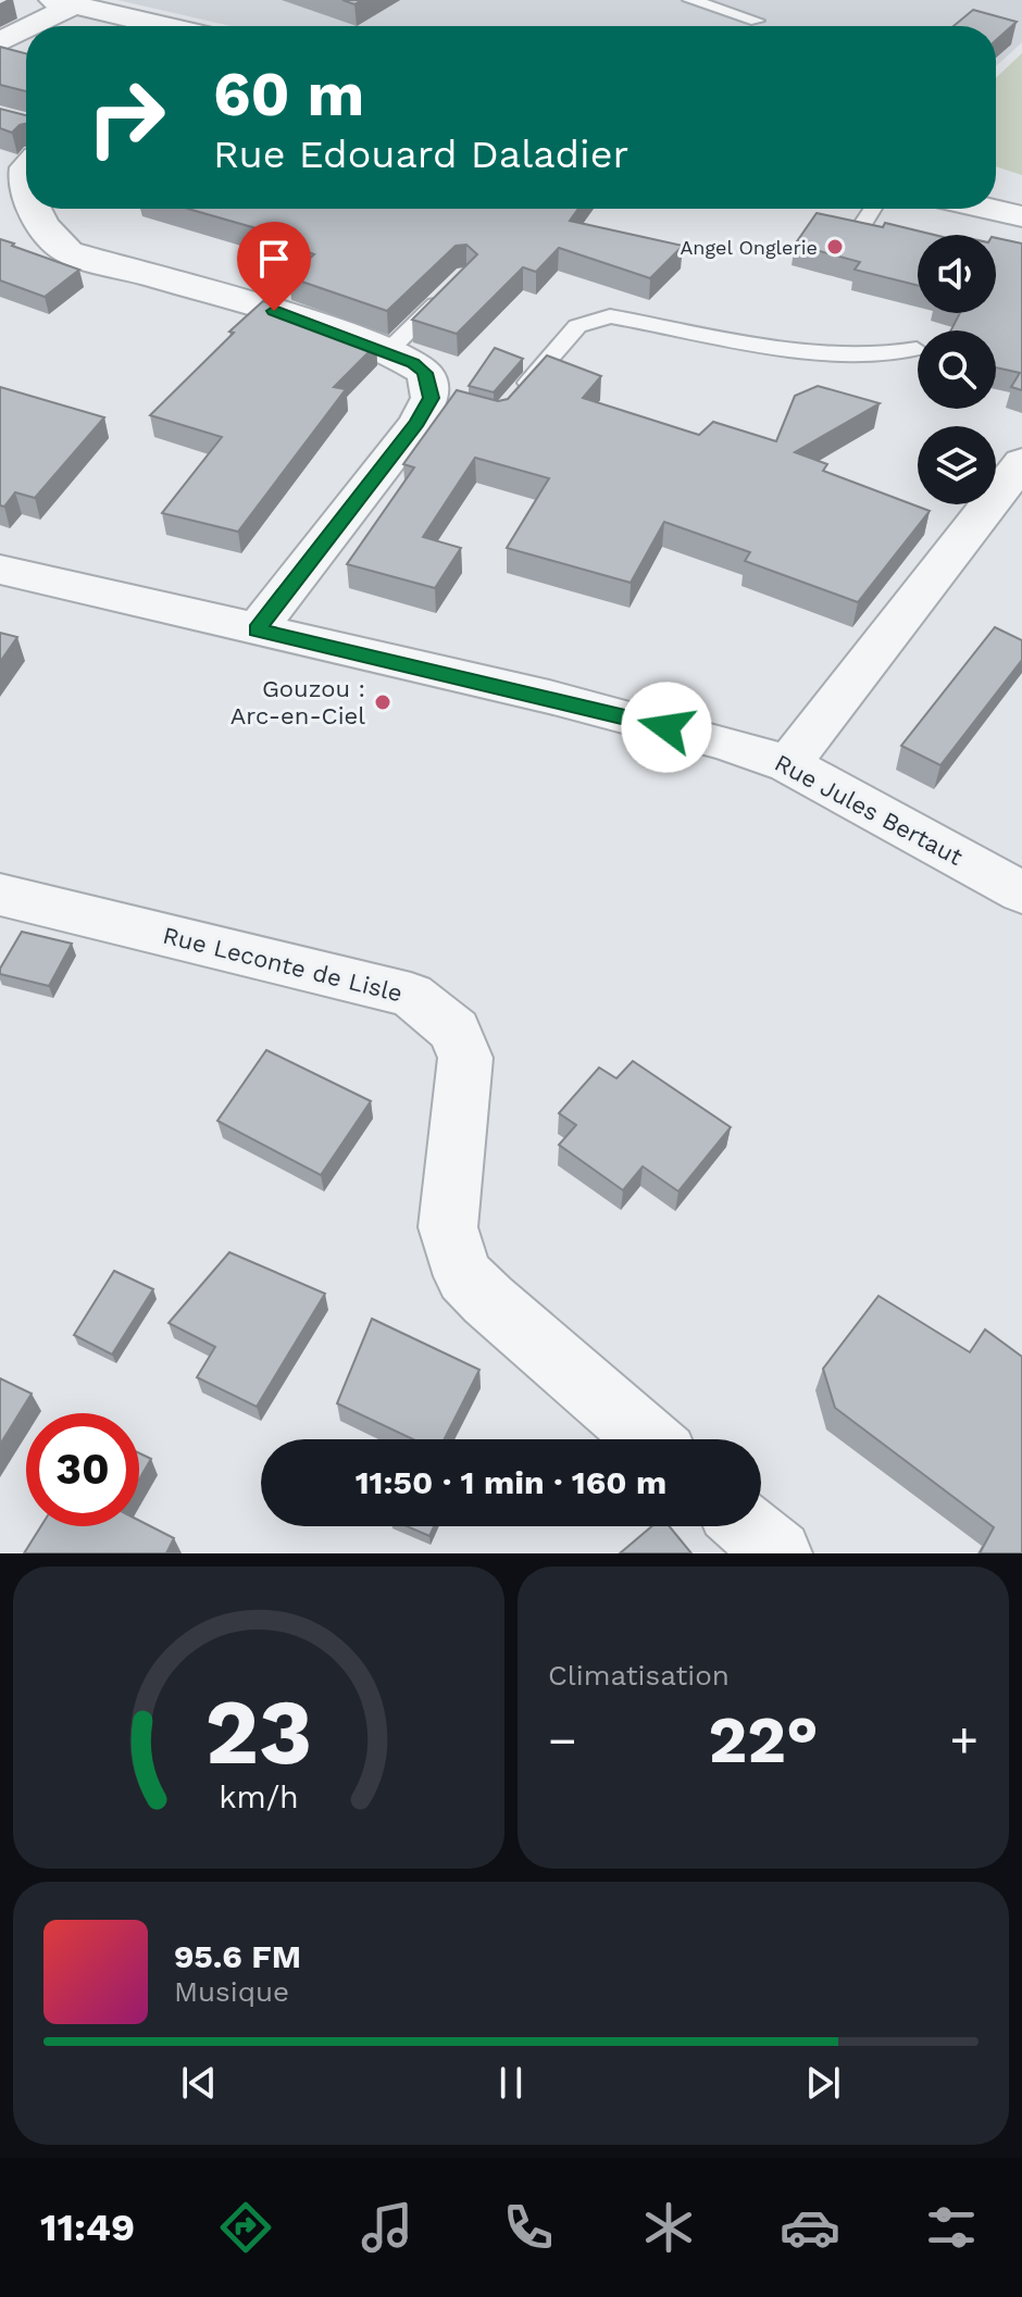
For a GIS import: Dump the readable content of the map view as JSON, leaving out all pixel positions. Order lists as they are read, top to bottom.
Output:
{
  "streets": {
    "street": ["Rue Jules Bertaut", "Rue Leconte de Lisle"]
  },
  "places": ["Angel Onglerie", "Gouzou : Arc-en-Ciel"],
  "page": {
    "turn": ["60 m", "Rue Edouard Daladier"],
    "limit": "30",
    "trip": "11:50 · 1 min · 160 m",
    "tile": "Climatisation",
    "heat": ["−", "22°", "+"],
    "song": ["95.6 FM", "Musique"],
    "tabs": "11:49",
    "gauge": ["23", "km/h"]
  }
}
